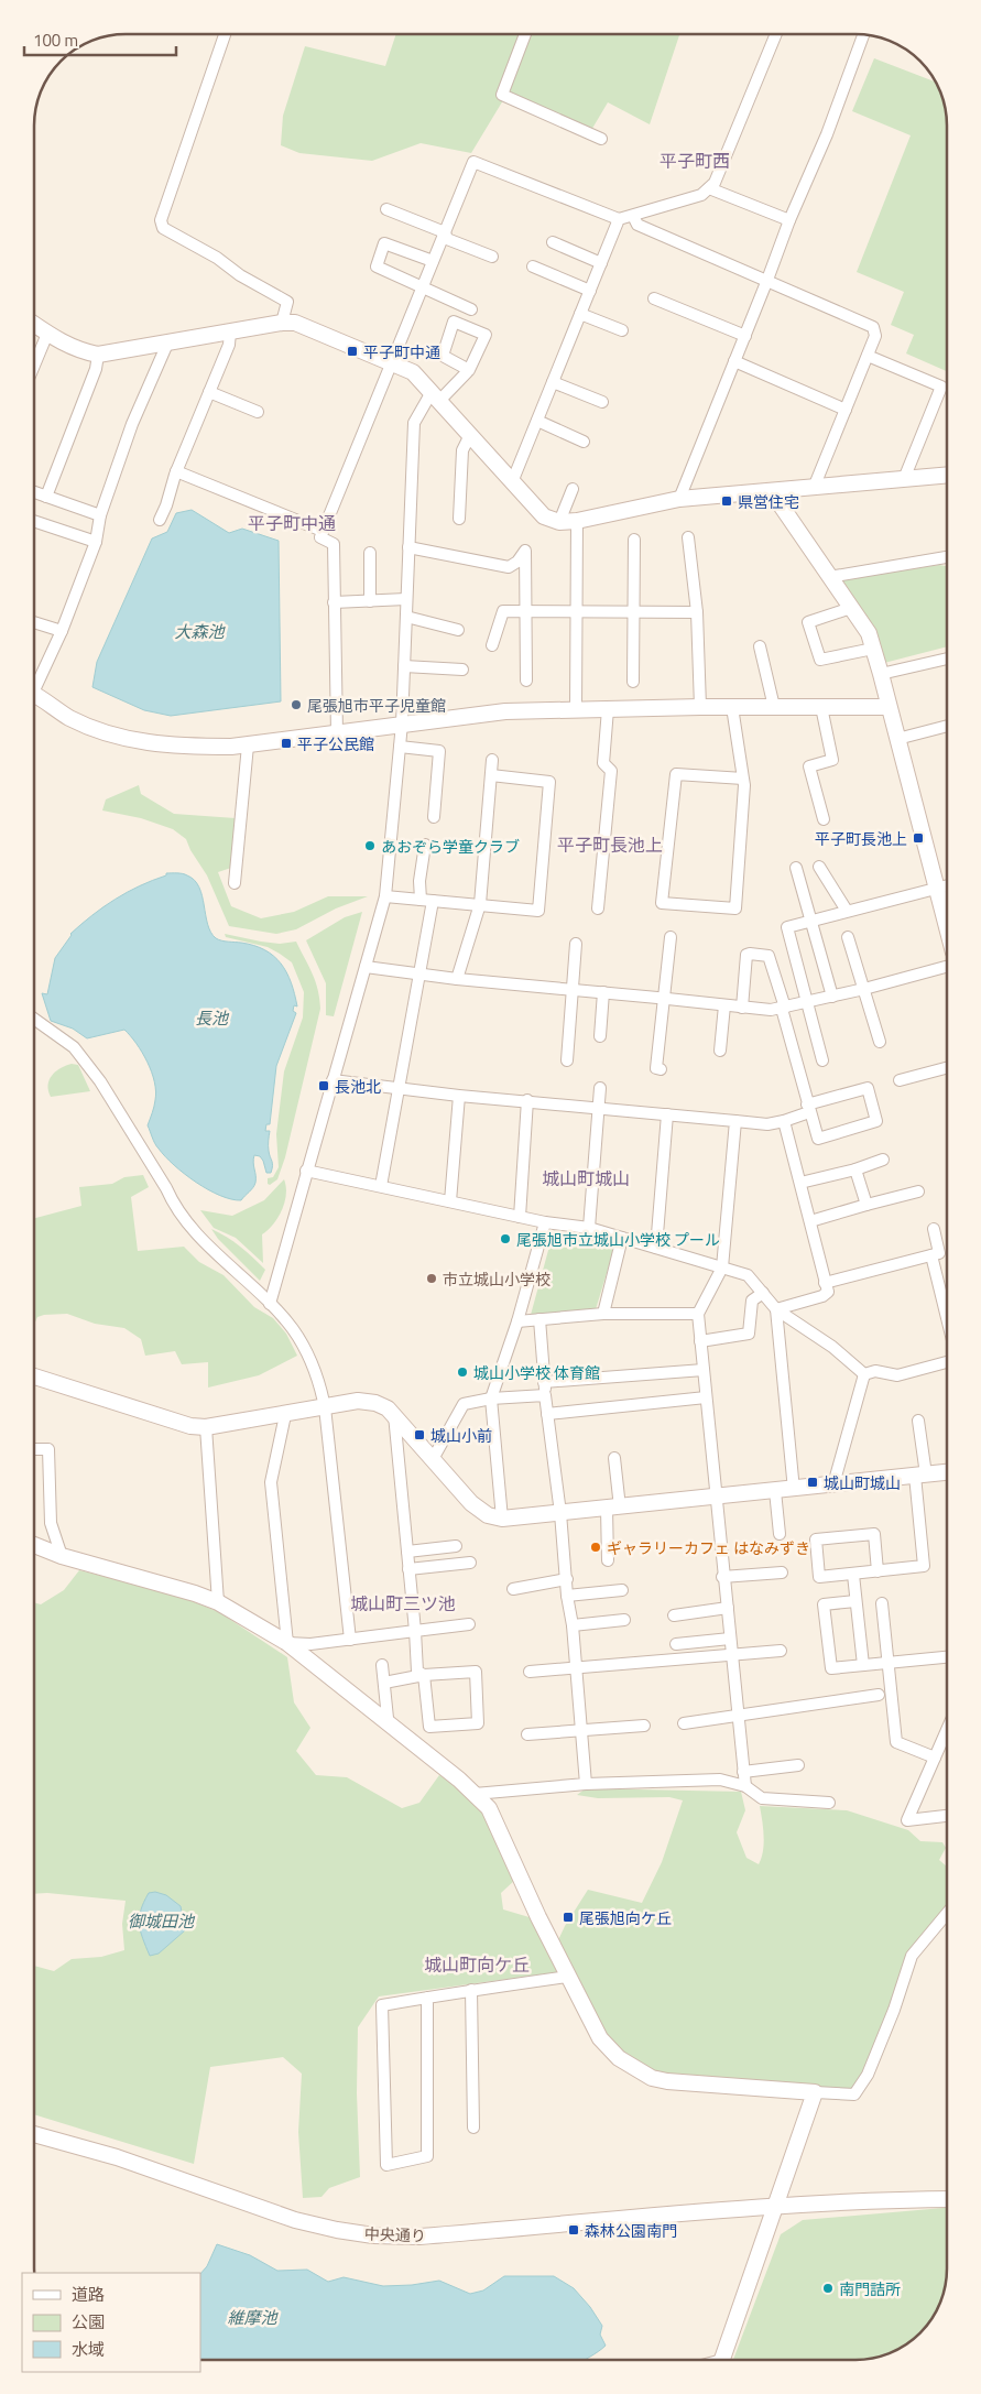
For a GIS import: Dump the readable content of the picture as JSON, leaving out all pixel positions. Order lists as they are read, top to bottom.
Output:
{
  "streets": {
    "street": ["中央通り"]
  },
  "districts": [
    "平子町西",
    "平子町中通",
    "平子町長池上",
    "城山町城山",
    "城山町三ツ池",
    "城山町向ケ丘"
  ],
  "water": [
    "大森池",
    "長池",
    "御城田池",
    "維摩池"
  ],
  "places": {
    "transit": [
      "平子町中通",
      "県営住宅",
      "平子公民館",
      "平子町長池上",
      "長池北",
      "城山小前",
      "城山町城山",
      "尾張旭向ケ丘",
      "森林公園南門"
    ],
    "other": [
      "尾張旭市平子児童館",
      "あおぞら学童クラブ",
      "尾張旭市立城山小学校 プール",
      "市立城山小学校",
      "城山小学校 体育館",
      "ギャラリーカフェ はなみずき",
      "南門詰所"
    ]
  },
  "legend": ["道路", "公園", "水域"],
  "scale_bar": "100 m"
}
